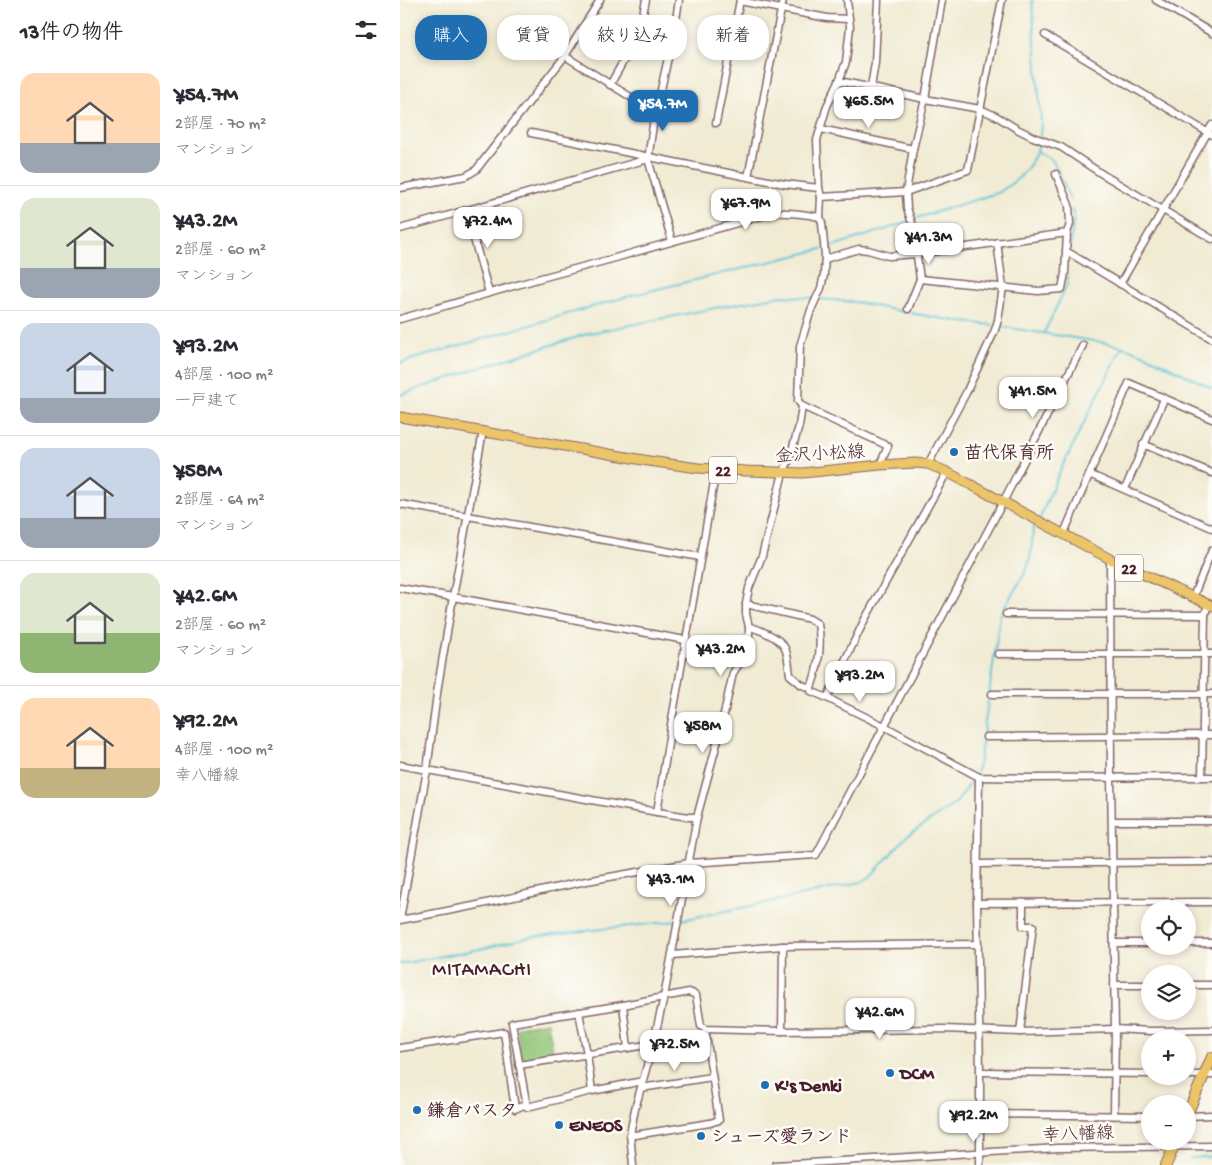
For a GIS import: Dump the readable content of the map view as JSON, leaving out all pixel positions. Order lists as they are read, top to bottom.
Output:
{
  "streets": {
    "main road": ["金沢小松線", "22"],
    "street": ["幸八幡線"]
  },
  "districts": ["MITAMACHI"],
  "places": [
    "苗代保育所",
    "DCM",
    "K's Denki",
    "鎌倉パスタ",
    "ENEOS",
    "シューズ愛ランド"
  ],
  "page": {
    "heading": "13件の物件",
    "chip": [
      "購入",
      "賃貸",
      "絞り込み",
      "新着"
    ],
    "list": [
      {
        "name": "¥54.7M",
        "note": "2部屋 · 70 m² · マンション"
      },
      {
        "name": "¥43.2M",
        "note": "2部屋 · 60 m² · マンション"
      },
      {
        "name": "¥93.2M",
        "note": "4部屋 · 100 m² · 一戸建て"
      },
      {
        "name": "¥58M",
        "note": "2部屋 · 64 m² · マンション"
      },
      {
        "name": "¥42.6M",
        "note": "2部屋 · 60 m² · マンション"
      },
      {
        "name": "¥92.2M",
        "note": "4部屋 · 100 m² · 幸八幡線"
      }
    ],
    "price": [
      "¥65.5M",
      "¥54.7M",
      "¥67.9M",
      "¥72.4M",
      "¥41.3M",
      "¥41.5M",
      "¥43.2M",
      "¥93.2M",
      "¥58M",
      "¥43.1M",
      "¥42.6M",
      "¥72.5M",
      "¥92.2M"
    ],
    "map_buttons": ["+", "−"]
  }
}
